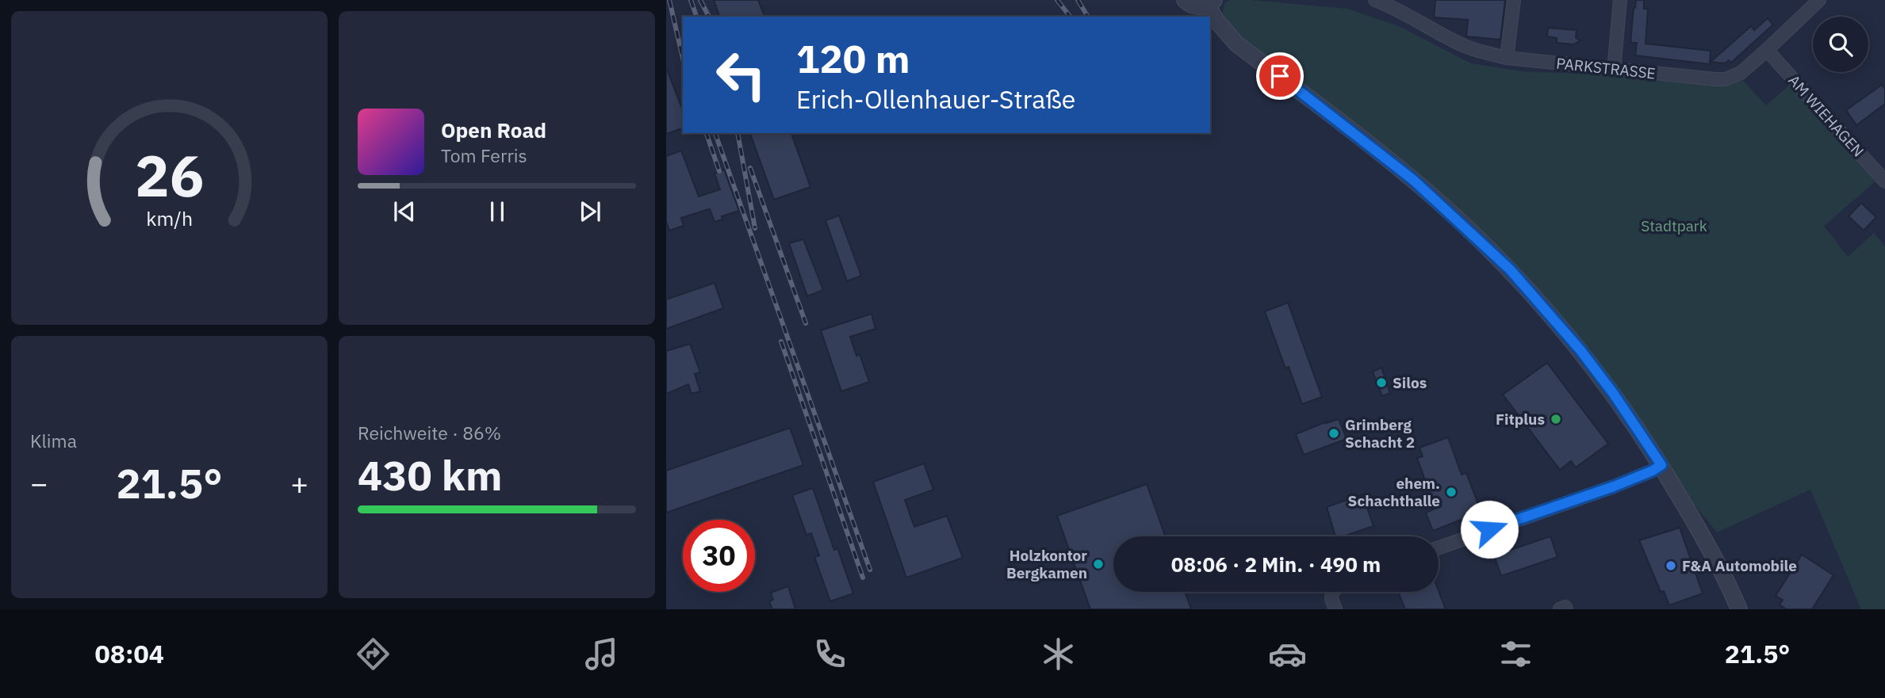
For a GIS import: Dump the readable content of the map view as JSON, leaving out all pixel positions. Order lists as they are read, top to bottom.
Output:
{
  "streets": {
    "street": ["PARKSTRASSE", "AM WIEHAGEN"]
  },
  "crossings": [
    ["PARKSTRASSE", "AM WIEHAGEN"]
  ],
  "parks": ["Stadtpark"],
  "places": [
    "Silos",
    "Fitplus",
    "Grimberg Schacht 2",
    "ehem. Schachthalle",
    "Holzkontor Bergkamen",
    "F&A Automobile"
  ],
  "page": {
    "turn": ["120 m", "Erich-Ollenhauer-Straße"],
    "song": ["Open Road", "Tom Ferris"],
    "tile": [
      "Klima",
      ["Reichweite · 86%", "430 km"]
    ],
    "heat": ["−", "21.5°", "+"],
    "limit": "30",
    "trip": "08:06 · 2 Min. · 490 m",
    "tabs": ["08:04", "21.5°"],
    "gauge": ["26", "km/h"]
  }
}
